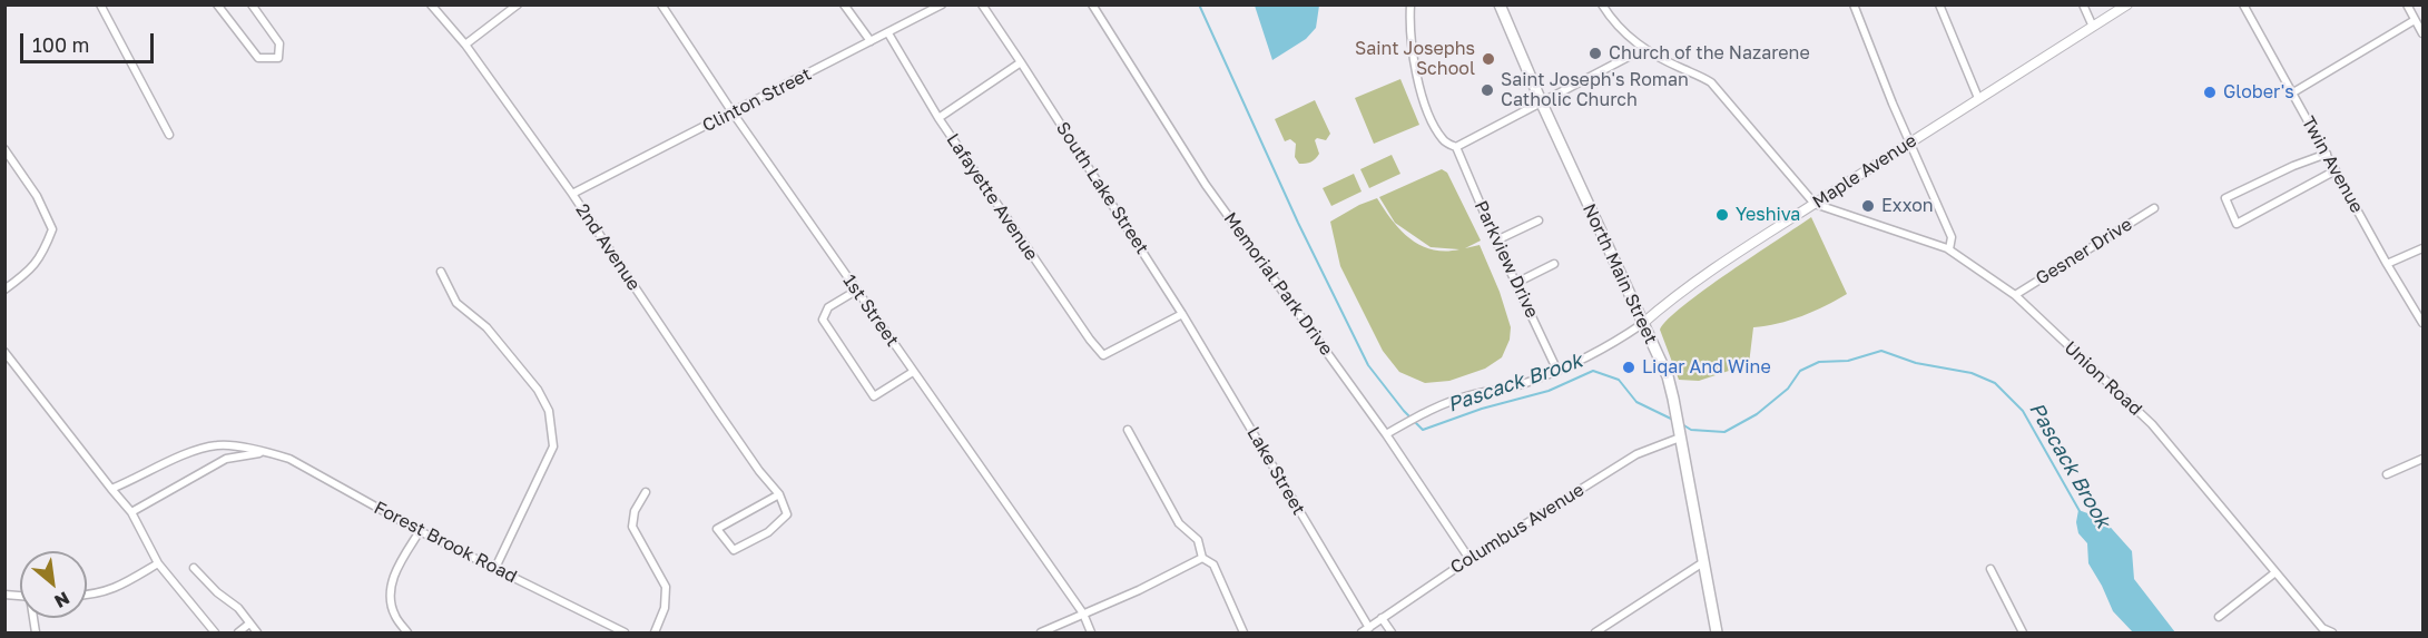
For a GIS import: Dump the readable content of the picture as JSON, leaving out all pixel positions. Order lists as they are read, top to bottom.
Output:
{
  "streets": {
    "main road": ["North Main Street"],
    "street": [
      "Clinton Street",
      "Twin Avenue",
      "Maple Avenue",
      "South Lake Street",
      "Lafayette Avenue",
      "2nd Avenue",
      "Gesner Drive",
      "Parkview Drive",
      "Memorial Park Drive",
      "1st Street",
      "Union Road",
      "Lake Street",
      "Columbus Avenue",
      "Forest Brook Road"
    ]
  },
  "crossings": [
    ["Clinton Street", "Lafayette Avenue"],
    ["Clinton Street", "2nd Avenue"],
    ["Clinton Street", "1st Street"],
    ["Maple Avenue", "Parkview Drive"],
    ["Maple Avenue", "North Main Street"],
    ["Maple Avenue", "Memorial Park Drive"],
    ["Maple Avenue", "Union Road"],
    ["South Lake Street", "Lafayette Avenue"],
    ["South Lake Street", "Lake Street"],
    ["Lafayette Avenue", "Lake Street"],
    ["Gesner Drive", "Union Road"],
    ["North Main Street", "Columbus Avenue"],
    ["Memorial Park Drive", "Columbus Avenue"],
    ["Lake Street", "Columbus Avenue"]
  ],
  "water": ["Pascack Brook"],
  "places": [
    "Church of the Nazarene",
    "Saint Josephs School",
    "Saint Joseph's Roman Catholic Church",
    "Glober's",
    "Exxon",
    "Yeshiva",
    "Liqar And Wine"
  ],
  "scale_bar": "100 m",
  "north": "bottom right"
}
